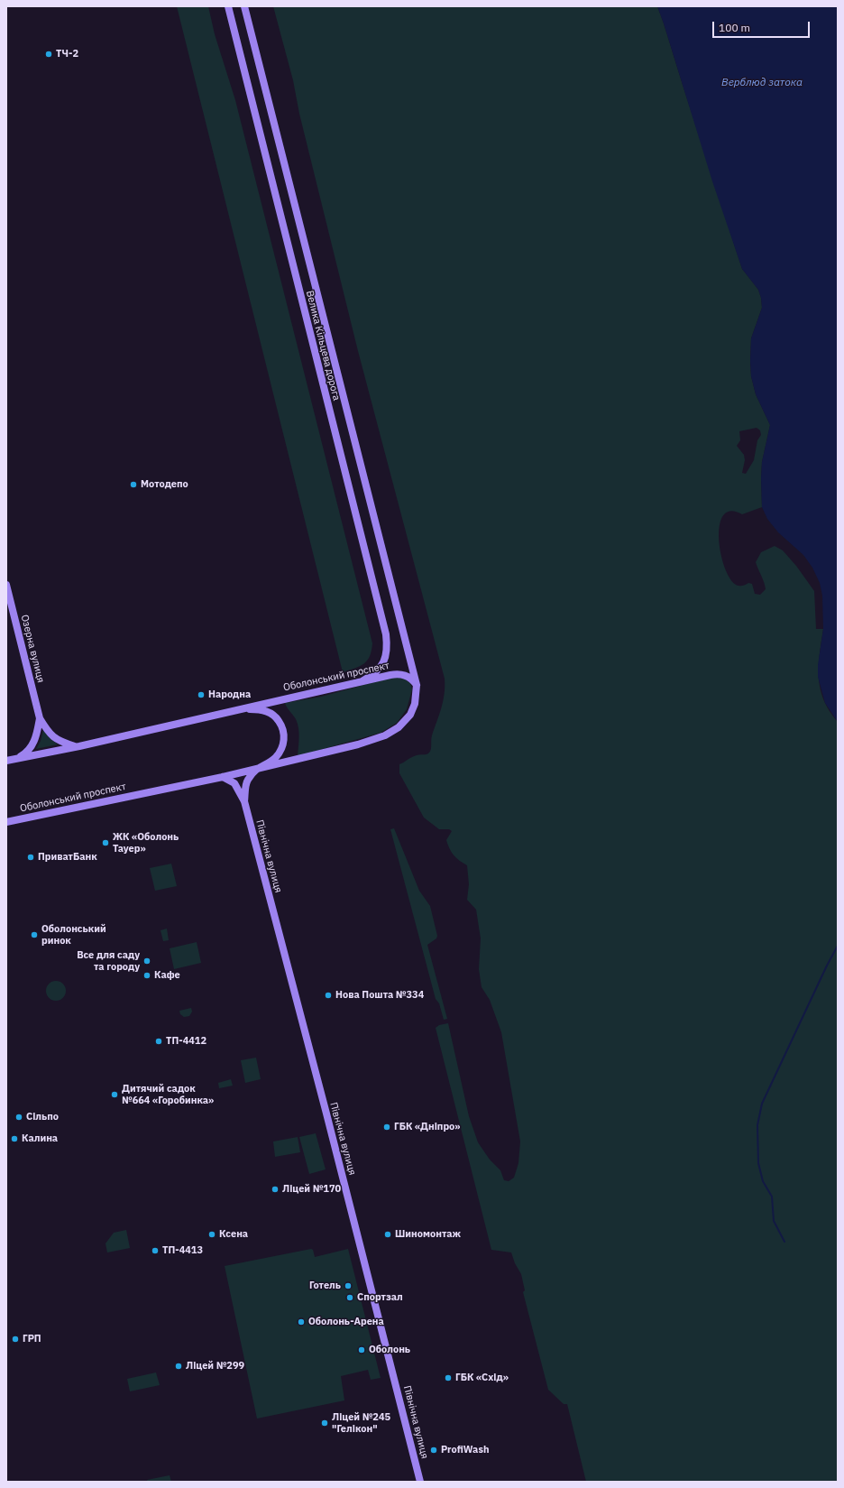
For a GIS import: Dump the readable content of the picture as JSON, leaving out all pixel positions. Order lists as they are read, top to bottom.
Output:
{
  "streets": {
    "main road": [
      "Велика Кільцева дорога",
      "Озерна вулиця",
      "Оболонський проспект",
      "Північна вулиця"
    ]
  },
  "crossings": [
    ["Велика Кільцева дорога", "Оболонський проспект"],
    ["Оболонський проспект", "Північна вулиця"]
  ],
  "water": ["Верблюд затока"],
  "places": [
    "ТЧ-2",
    "Мотодепо",
    "Народна",
    "ЖК «Оболонь Тауер»",
    "ПриватБанк",
    "Оболонський ринок",
    "Все для саду та городу",
    "Кафе",
    "Нова Пошта №334",
    "ТП-4412",
    "Дитячий садок №664 «Горобинка»",
    "Сільпо",
    "ГБК «Дніпро»",
    "Калина",
    "Ліцей №170",
    "Ксена",
    "Шиномонтаж",
    "ТП-4413",
    "Готель",
    "Спортзал",
    "Оболонь-Арена",
    "ГРП",
    "Оболонь",
    "Ліцей №299",
    "ГБК «Схід»",
    "Ліцей №245 \"Гелікон\"",
    "ProfiWash"
  ],
  "scale_bar": "100 m"
}
